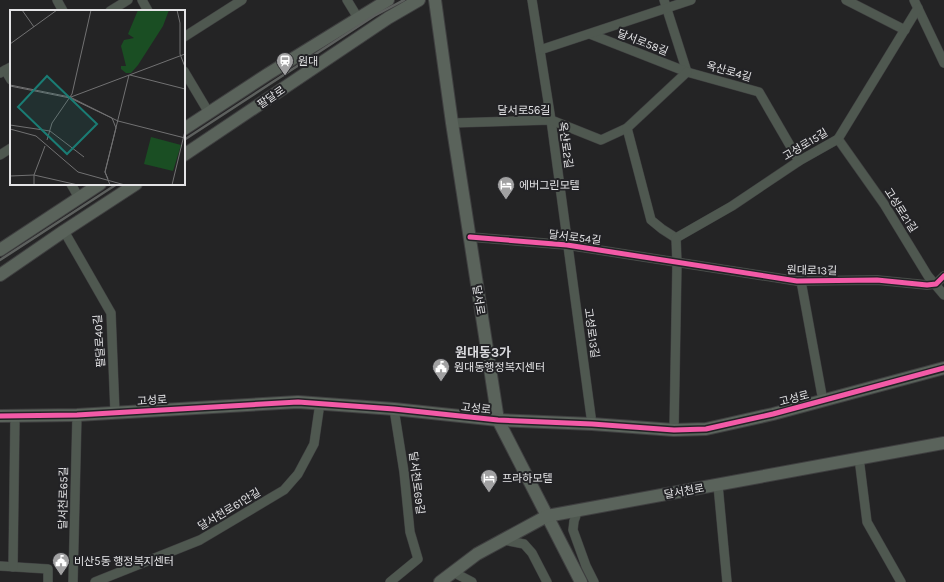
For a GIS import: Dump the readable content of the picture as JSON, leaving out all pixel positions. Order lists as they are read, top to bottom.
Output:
{
  "streets": {
    "main road": [
      "팔달로",
      "달서로",
      "고성로",
      "달서천로"
    ],
    "street": [
      "달서로58길",
      "옥산로4길",
      "달서로56길",
      "고성로15길",
      "옥산로2길",
      "고성로21길",
      "달서로54길",
      "원대로13길",
      "고성로13길",
      "팔달로40길",
      "달서천로69길",
      "달서천로65길",
      "달서천로61안길"
    ]
  },
  "crossings": [
    ["달서로58길", "옥산로4길"],
    ["달서로58길", "달서로56길"],
    ["달서로58길", "옥산로2길"],
    ["옥산로4길", "달서로56길"],
    ["옥산로4길", "고성로15길"],
    ["달서로56길", "옥산로2길"],
    ["달서로56길", "달서로"],
    ["고성로15길", "고성로21길"],
    ["옥산로2길", "달서로54길"],
    ["옥산로2길", "고성로13길"],
    ["고성로21길", "원대로13길"],
    ["달서로54길", "원대로13길"],
    ["달서로54길", "달서로"],
    ["달서로54길", "고성로13길"],
    ["달서로", "고성로"],
    ["달서로", "달서천로"],
    ["고성로13길", "고성로"],
    ["팔달로40길", "고성로"],
    ["고성로", "달서천로69길"],
    ["고성로", "달서천로65길"],
    ["고성로", "달서천로61안길"]
  ],
  "districts": ["원대동3가"],
  "places": {
    "station": ["원대"],
    "hotel": ["에버그린모텔", "프라하모텔"],
    "public building": ["원대동행정복지센터", "비산5동 행정복지센터"]
  }
}
